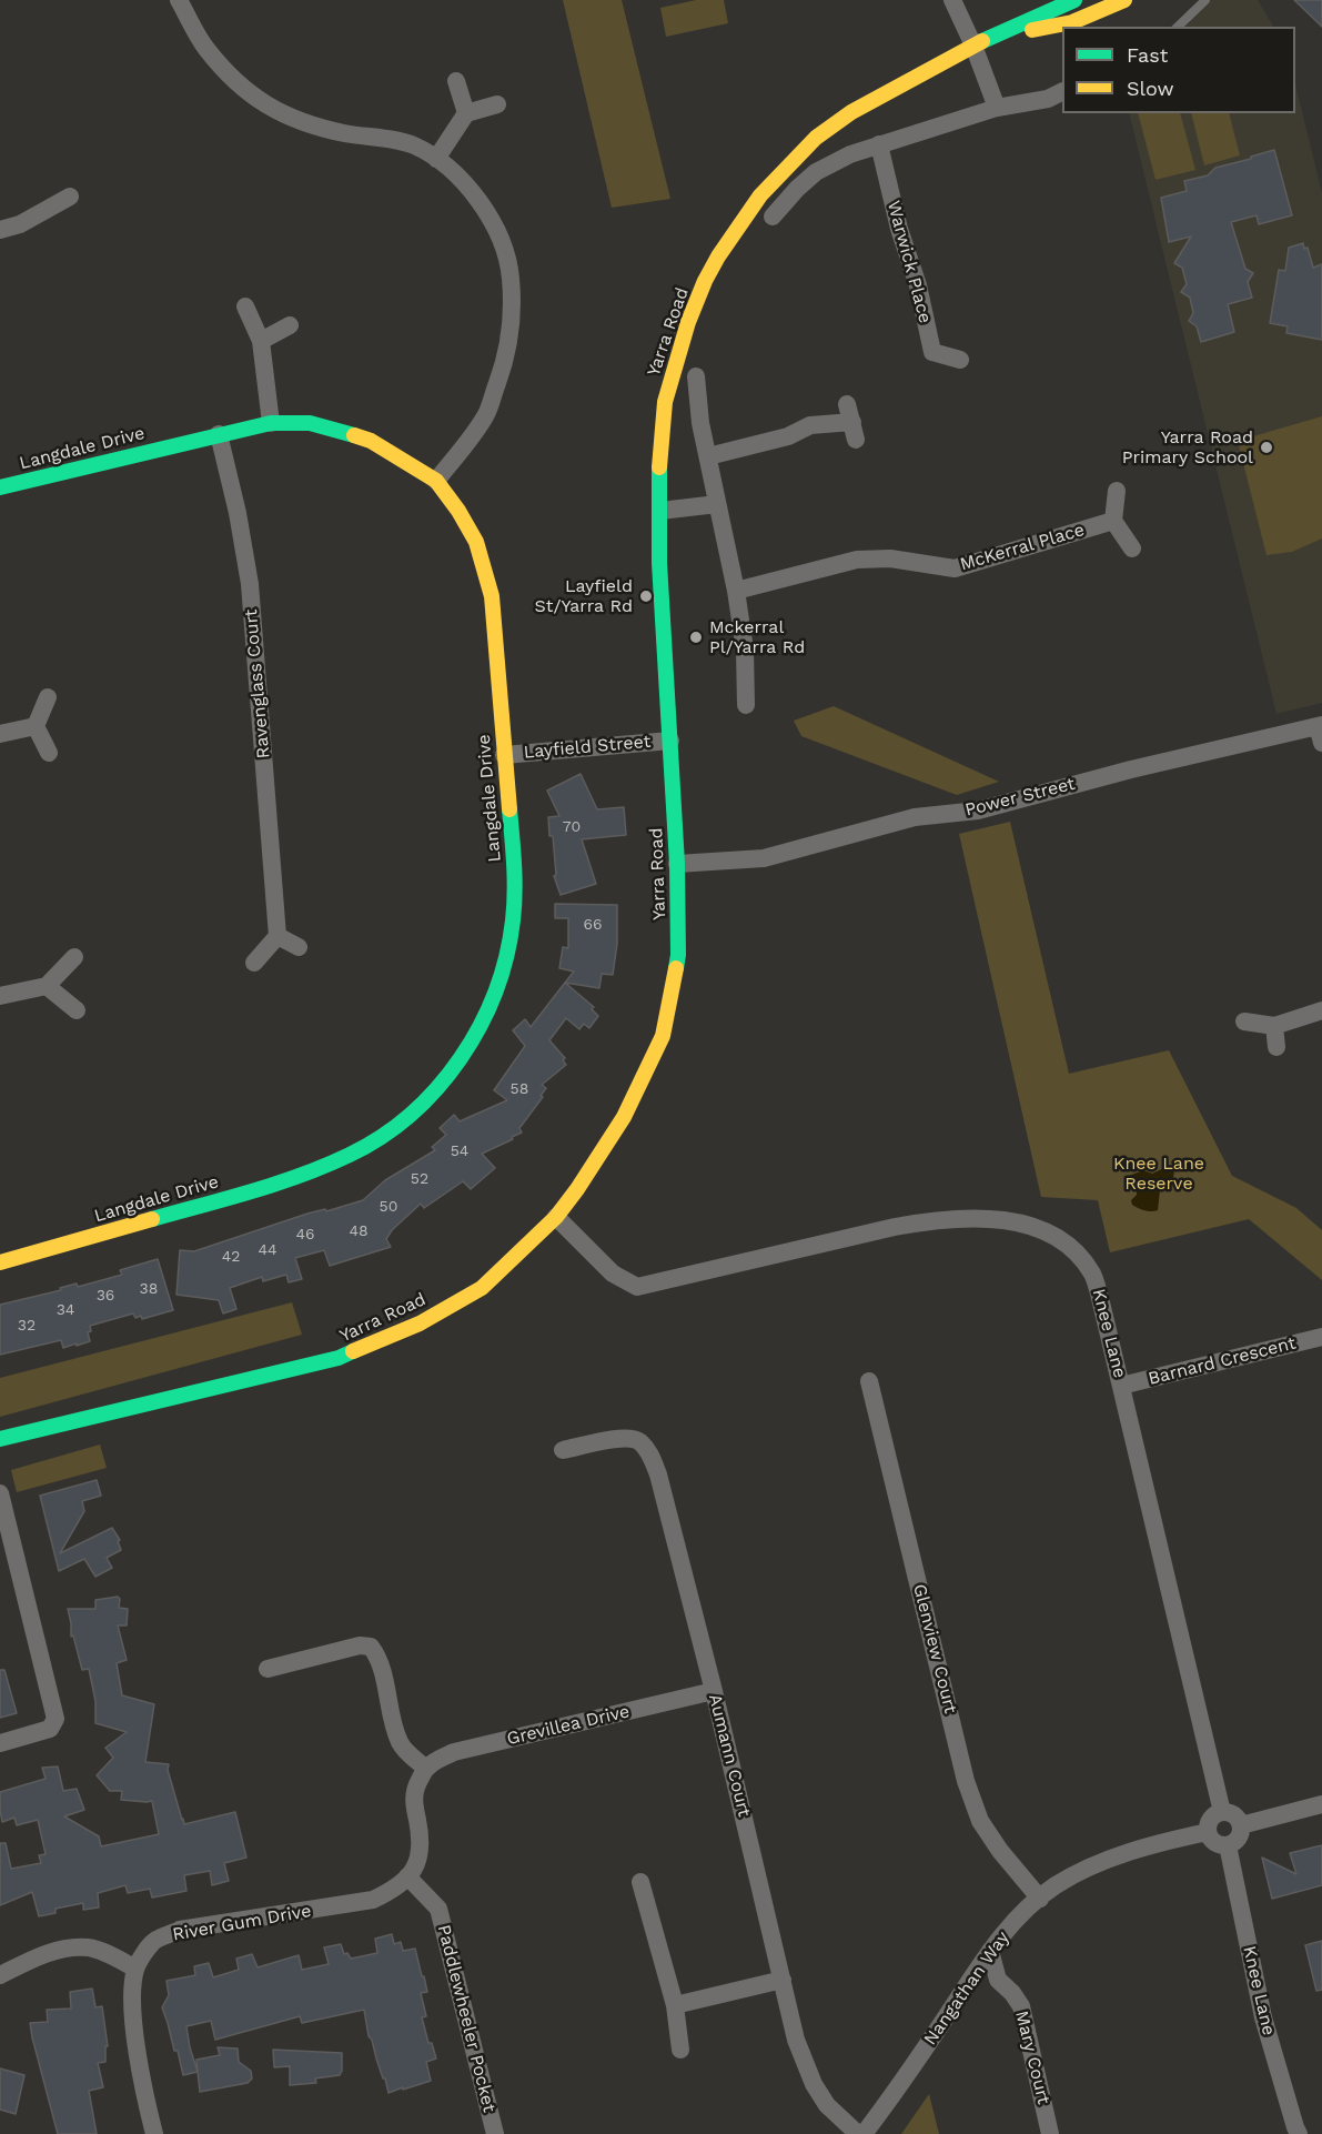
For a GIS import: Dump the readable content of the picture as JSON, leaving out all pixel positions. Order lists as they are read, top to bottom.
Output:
{
  "streets": {
    "main road": ["Yarra Road", "Langdale Drive"],
    "street": [
      "Warwick Place",
      "McKerral Place",
      "Ravenglass Court",
      "Layfield Street",
      "Power Street",
      "Knee Lane",
      "Barnard Crescent",
      "Glenview Court",
      "Grevillea Drive",
      "Aumann Court",
      "River Gum Drive",
      "Nangathan Way",
      "Paddlewheeler Pocket",
      "Mary Court"
    ]
  },
  "crossings": [
    ["Yarra Road", "Layfield Street"],
    ["Yarra Road", "Power Street"],
    ["Yarra Road", "Knee Lane"],
    ["Langdale Drive", "Ravenglass Court"],
    ["Langdale Drive", "Layfield Street"],
    ["Knee Lane", "Barnard Crescent"],
    ["Knee Lane", "Nangathan Way"],
    ["Glenview Court", "Nangathan Way"],
    ["Grevillea Drive", "Aumann Court"],
    ["Grevillea Drive", "River Gum Drive"],
    ["River Gum Drive", "Paddlewheeler Pocket"],
    ["Nangathan Way", "Mary Court"]
  ],
  "parks": ["Knee Lane Reserve"],
  "places": ["Yarra Road Primary School", "Layfield St/Yarra Rd", "Mckerral Pl/Yarra Rd"],
  "house_numbers": [
    "70",
    "66",
    "58",
    "54",
    "52",
    "50",
    "48",
    "46",
    "44",
    "42",
    "38",
    "36",
    "34",
    "32"
  ],
  "legend": ["Fast", "Slow"]
}
